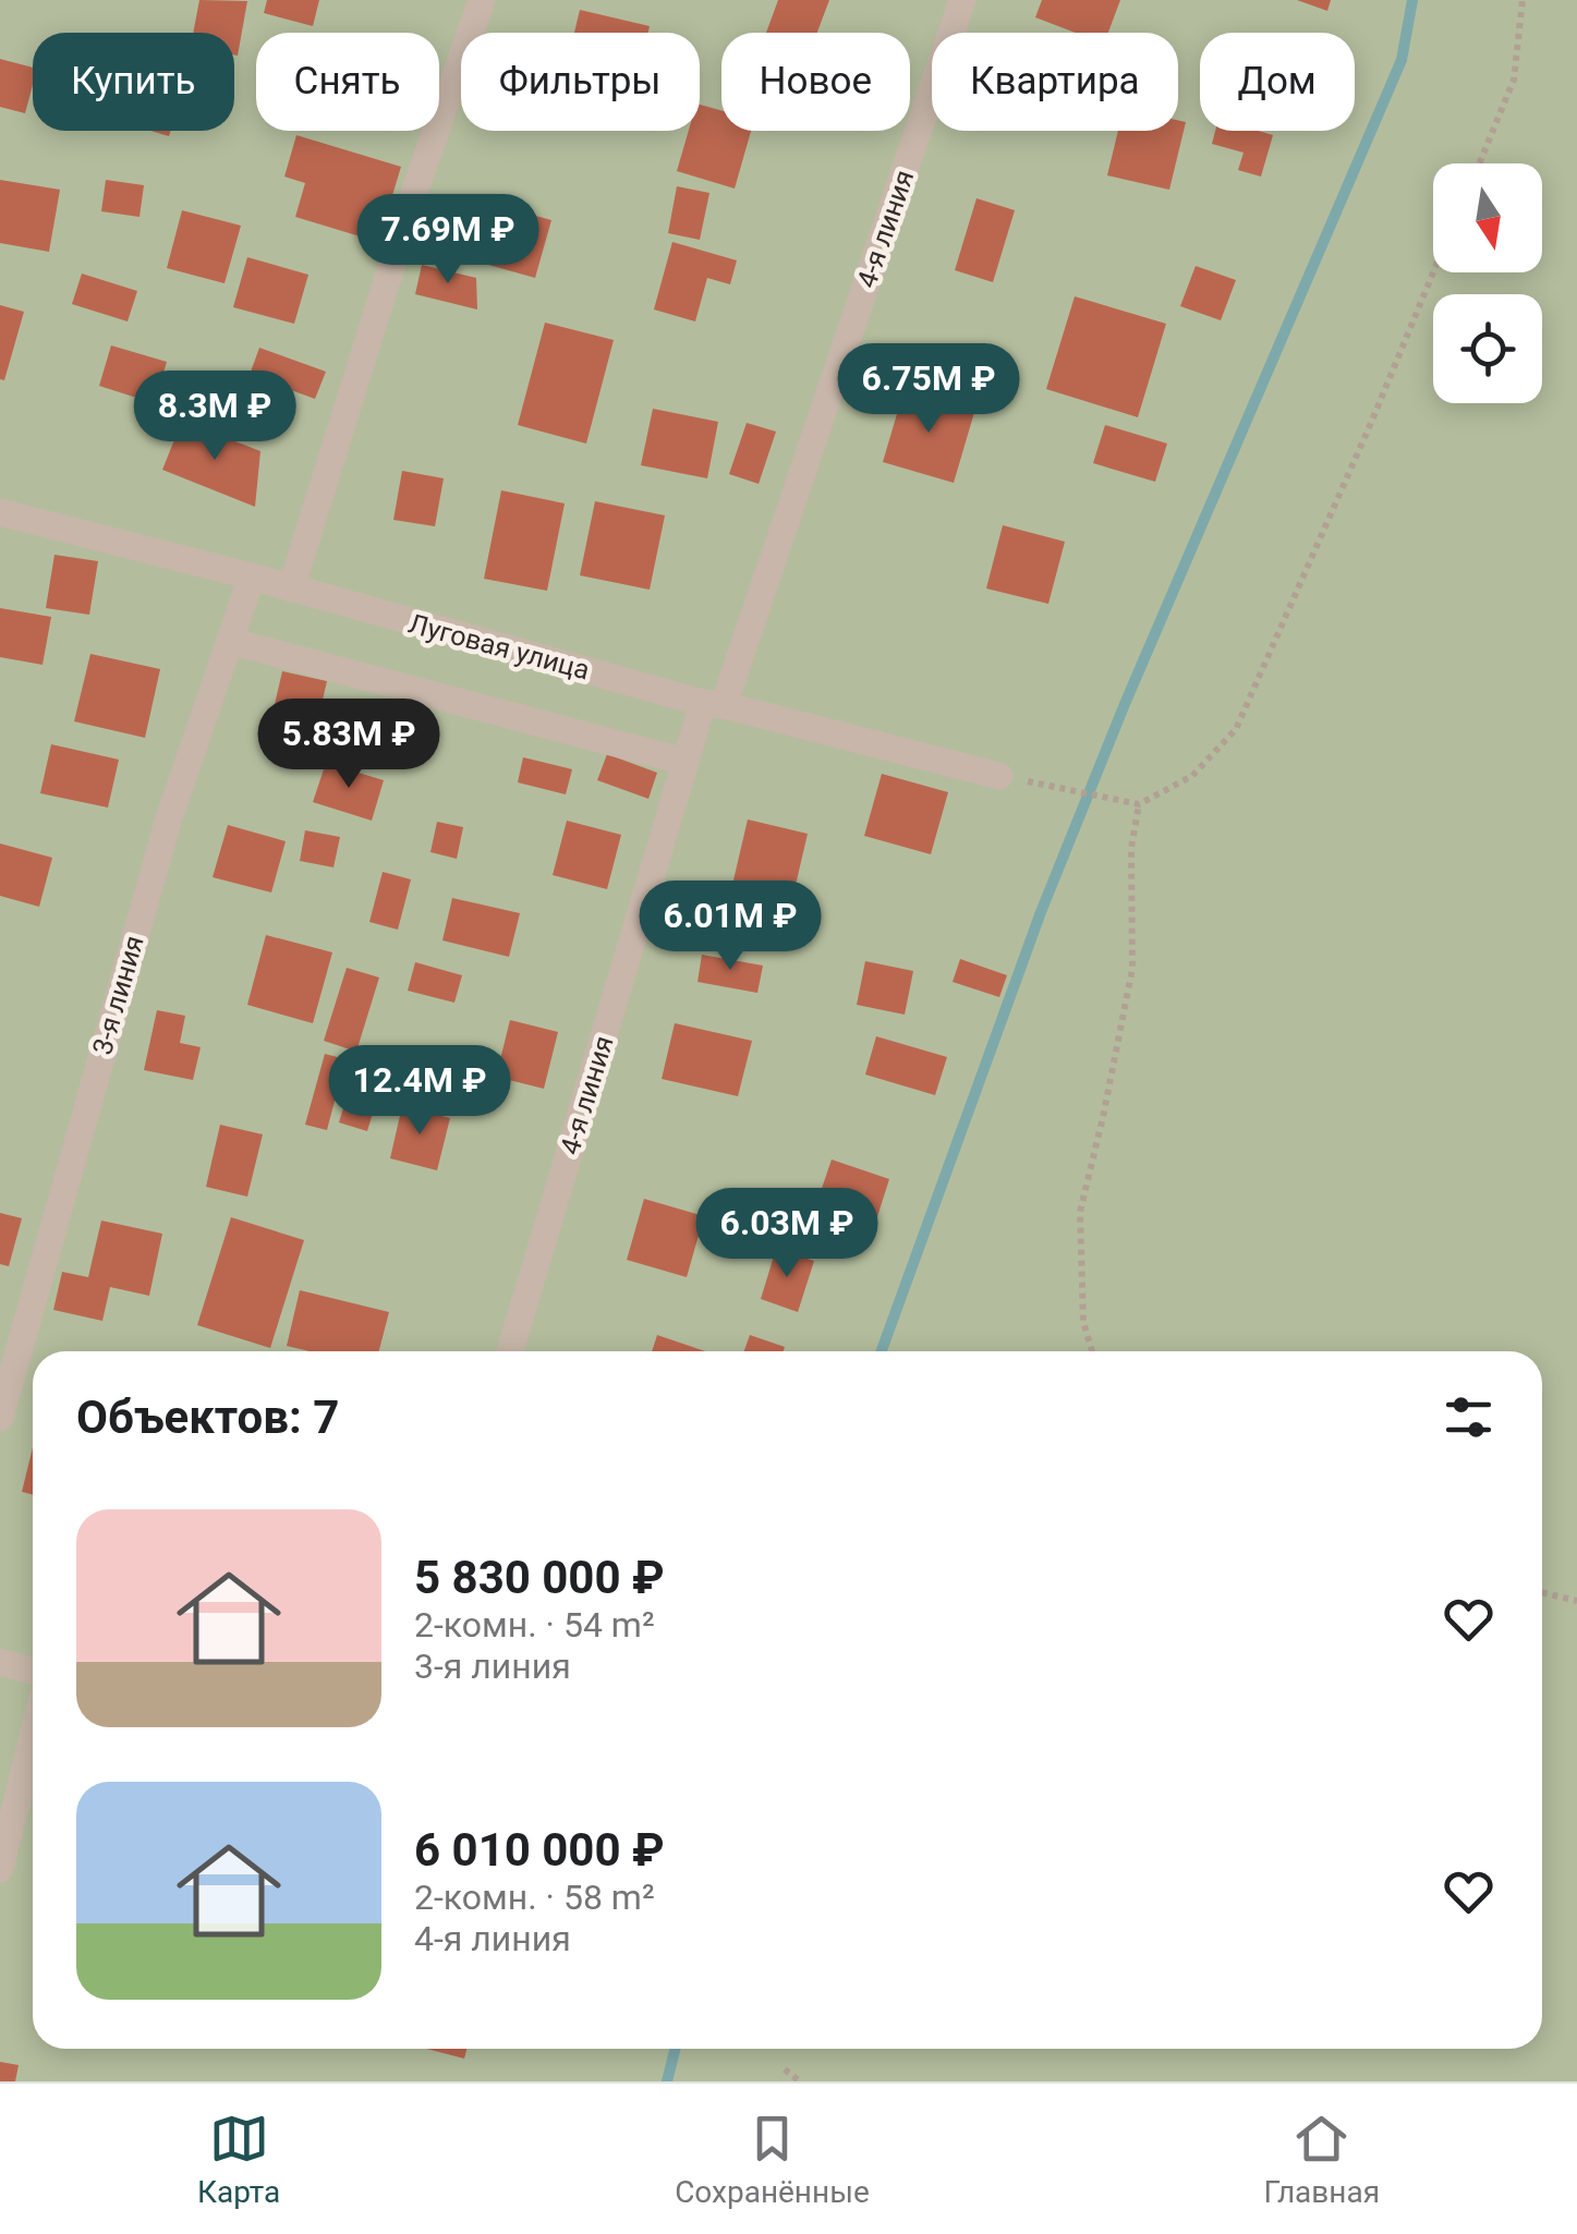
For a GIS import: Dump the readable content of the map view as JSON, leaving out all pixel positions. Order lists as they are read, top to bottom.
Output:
{
  "streets": {
    "street": ["4-я линия", "Луговая улица", "3-я линия"]
  },
  "crossings": [
    ["4-я линия", "Луговая улица"],
    ["Луговая улица", "3-я линия"]
  ],
  "north": "bottom",
  "page": {
    "chip": [
      "Купить",
      "Снять",
      "Фильтры",
      "Новое",
      "Квартира",
      "Дом"
    ],
    "price": [
      "7.69M ₽",
      "6.75M ₽",
      "8.3M ₽",
      "5.83M ₽",
      "6.01M ₽",
      "12.4M ₽",
      "6.03M ₽"
    ],
    "heading": "Объектов: 7",
    "list": [
      {
        "name": "5 830 000 ₽",
        "note": "2-комн. · 54 m² · 3-я линия"
      },
      {
        "name": "6 010 000 ₽",
        "note": "2-комн. · 58 m² · 4-я линия"
      }
    ],
    "tabs": ["Карта", "Сохранённые", "Главная"]
  }
}
